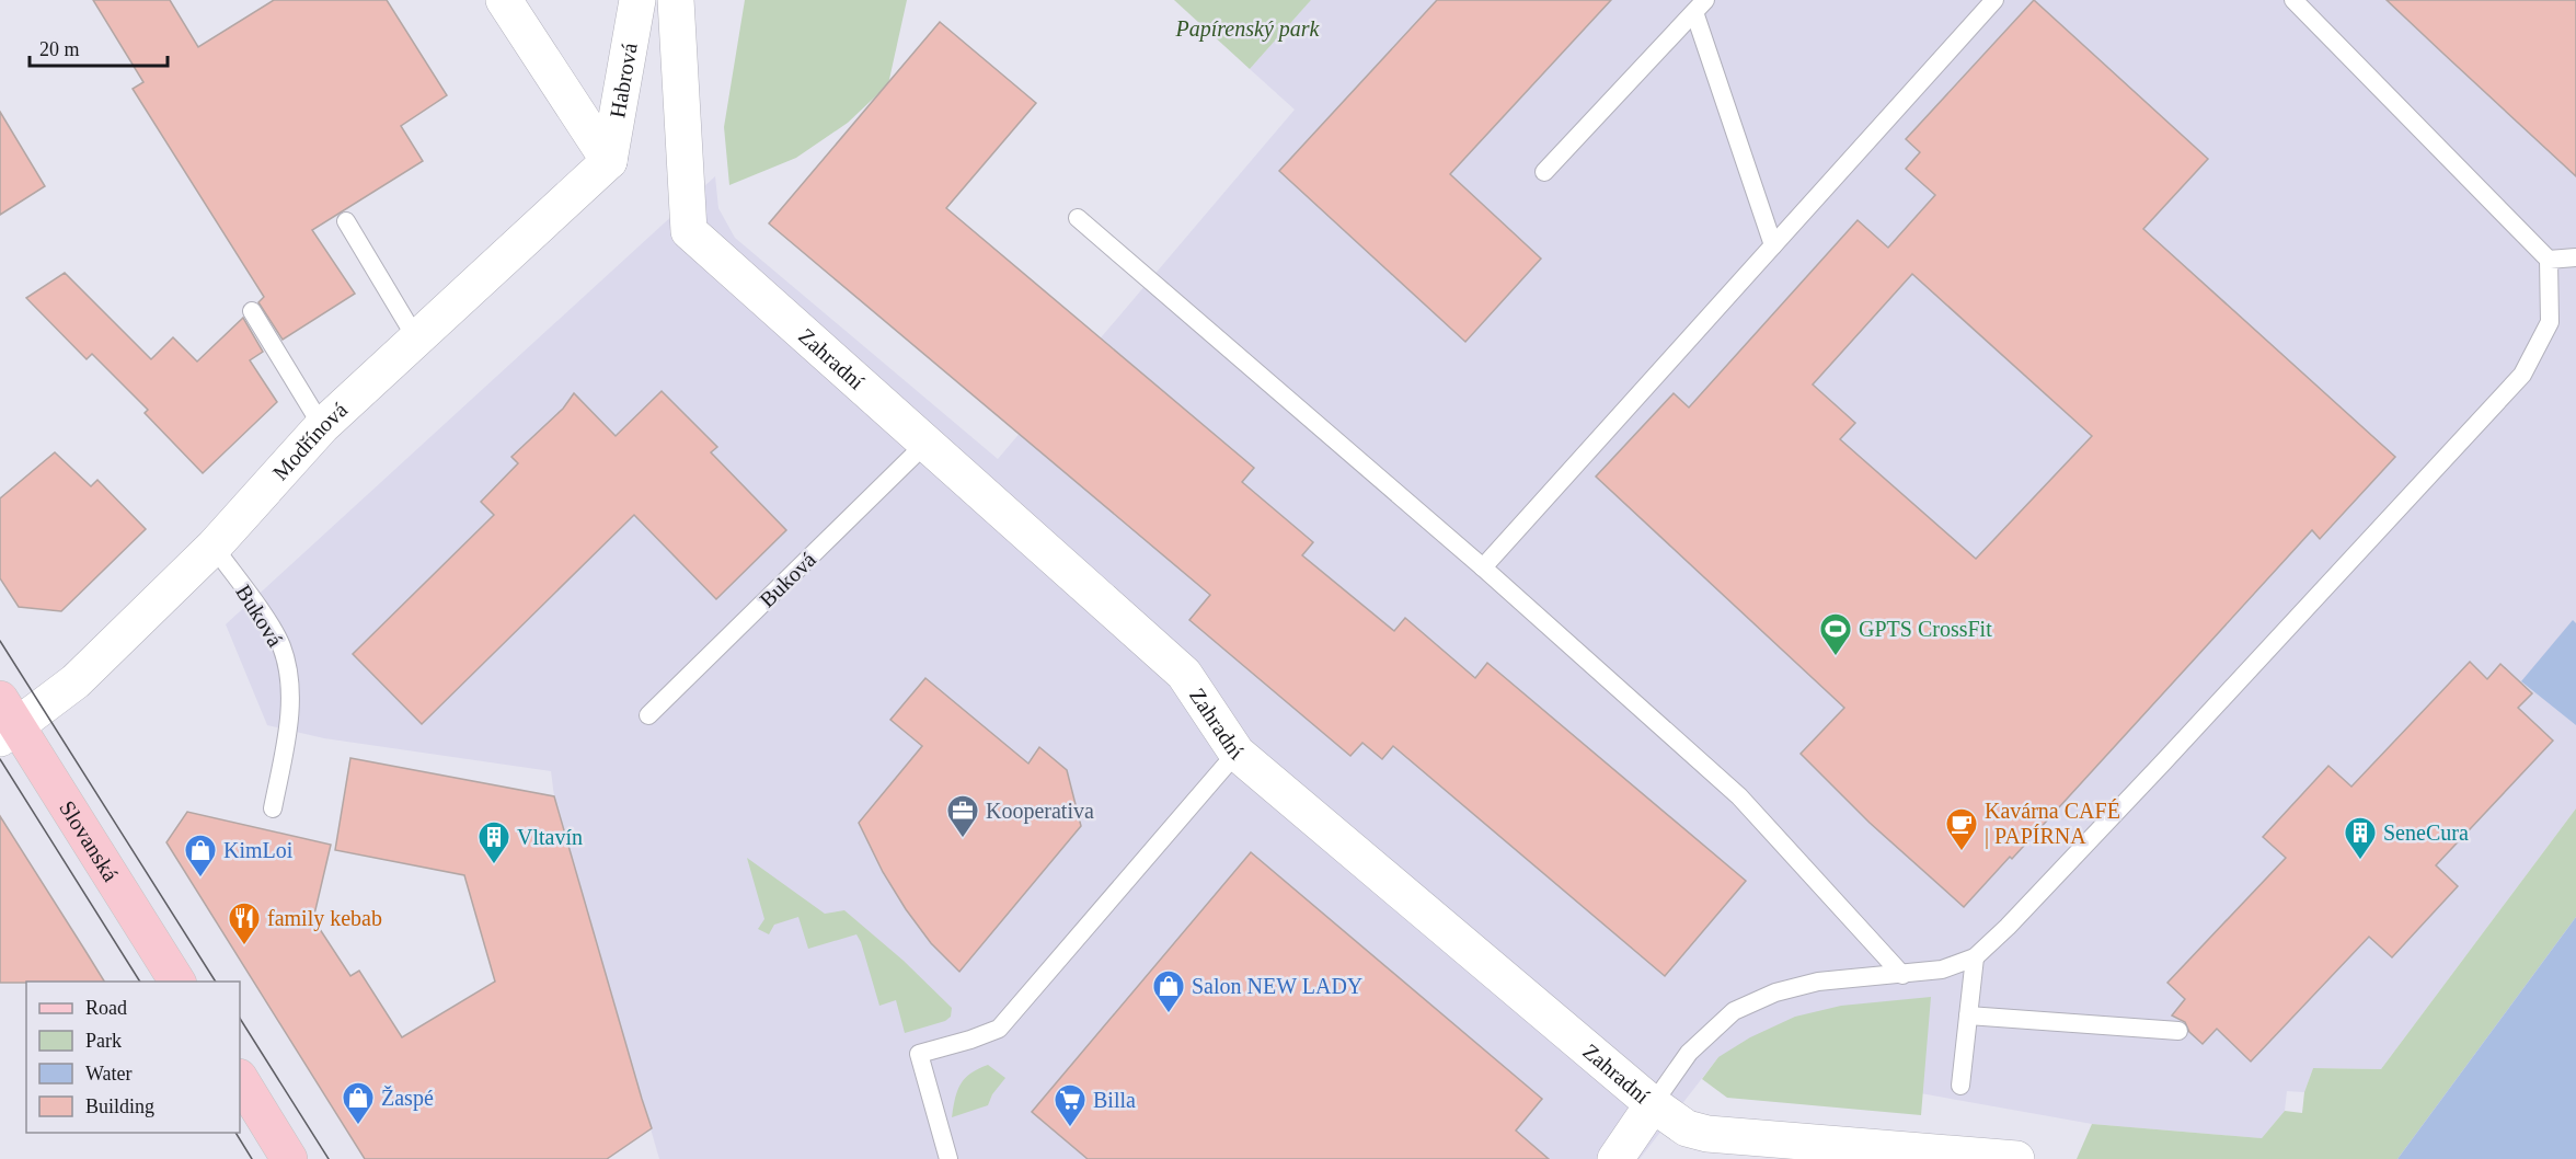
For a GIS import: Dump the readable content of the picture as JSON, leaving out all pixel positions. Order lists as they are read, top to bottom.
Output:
{
  "streets": {
    "main road": ["Slovanská"],
    "street": ["Habrová", "Zahradní", "Modřínová"],
    "lane": ["Buková"]
  },
  "crossings": [
    ["Habrová", "Modřínová"],
    ["Zahradní", "Buková"],
    ["Modřínová", "Buková"],
    ["Modřínová", "Slovanská"]
  ],
  "parks": ["Papírenský park"],
  "places": {
    "sports": ["GPTS CrossFit"],
    "office": ["Kooperativa"],
    "cafe": ["Kavárna CAFÉ | PAPÍRNA"],
    "building": ["SeneCura", "Vltavín"],
    "shop": ["KimLoi", "Salon NEW LADY", "Žaspé"],
    "restaurant": ["family kebab"],
    "supermarket": ["Billa"]
  },
  "legend": [
    "Road",
    "Park",
    "Water",
    "Building"
  ],
  "scale_bar": "20 m"
}
